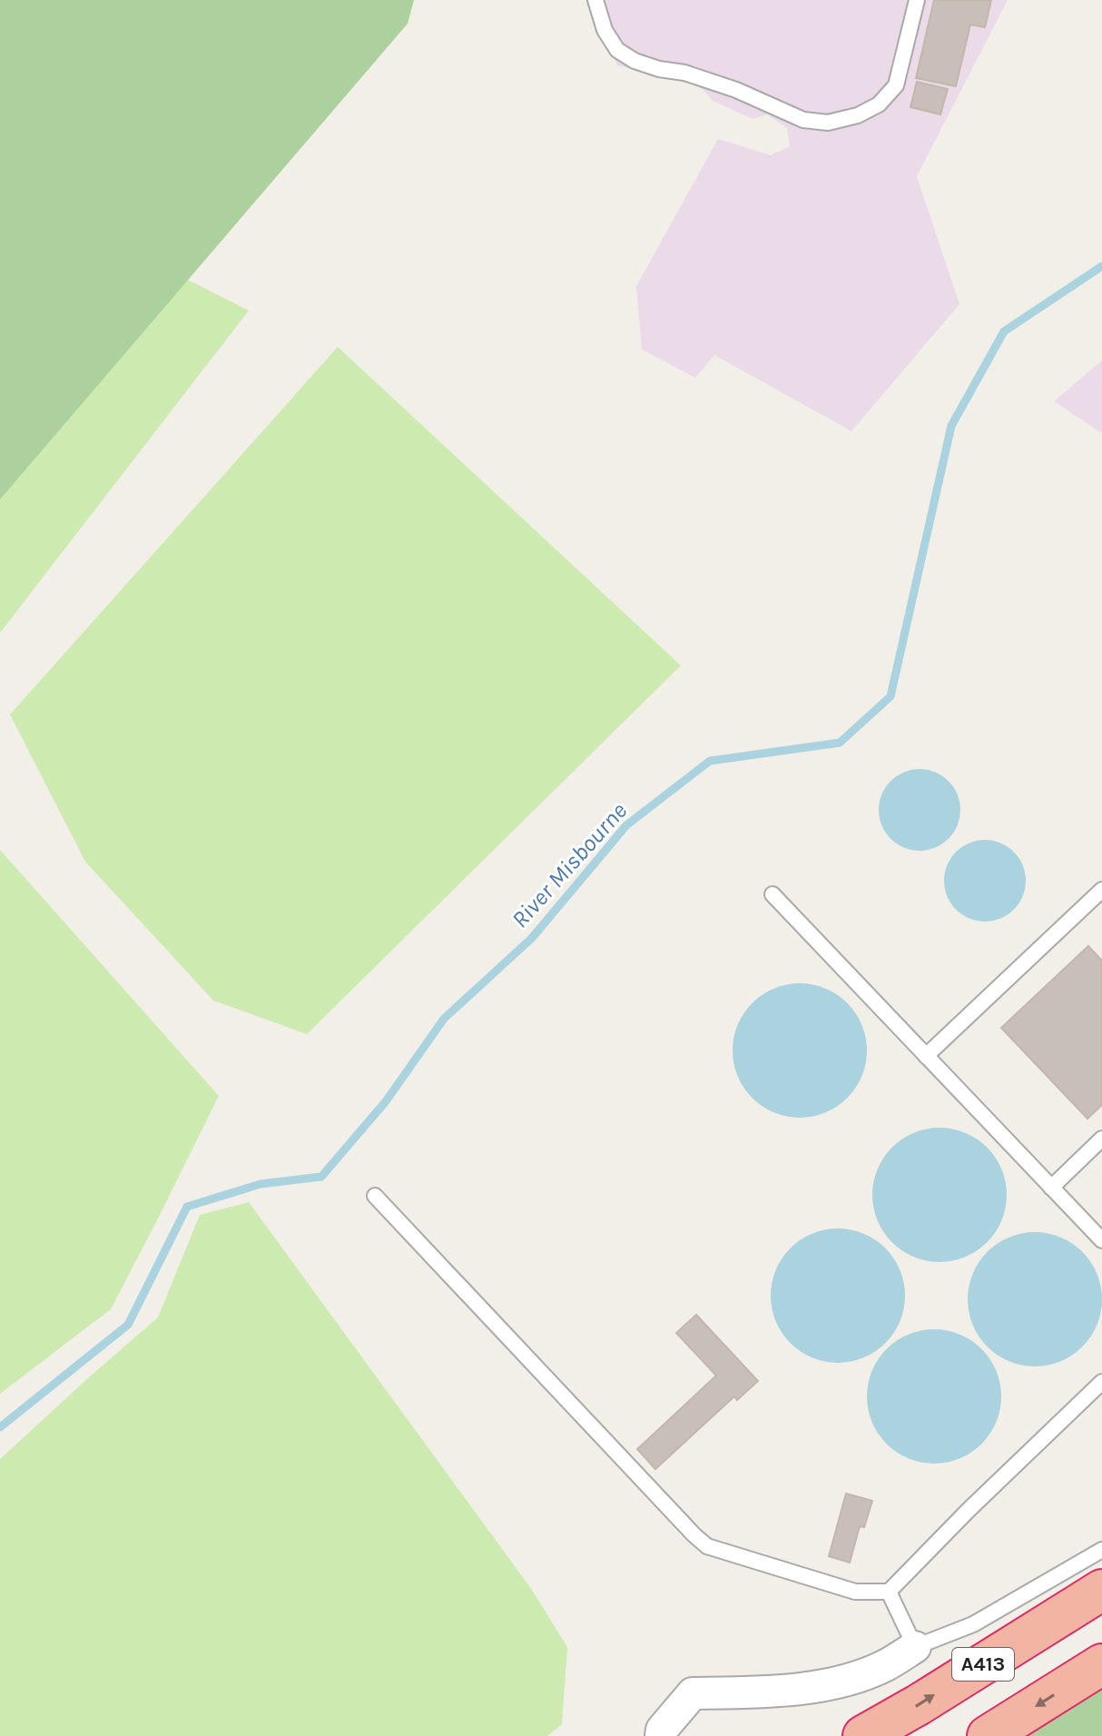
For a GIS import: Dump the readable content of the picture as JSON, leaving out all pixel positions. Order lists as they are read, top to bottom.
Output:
{
  "streets": {
    "highway": ["A413"]
  },
  "water": ["River Misbourne"]
}
